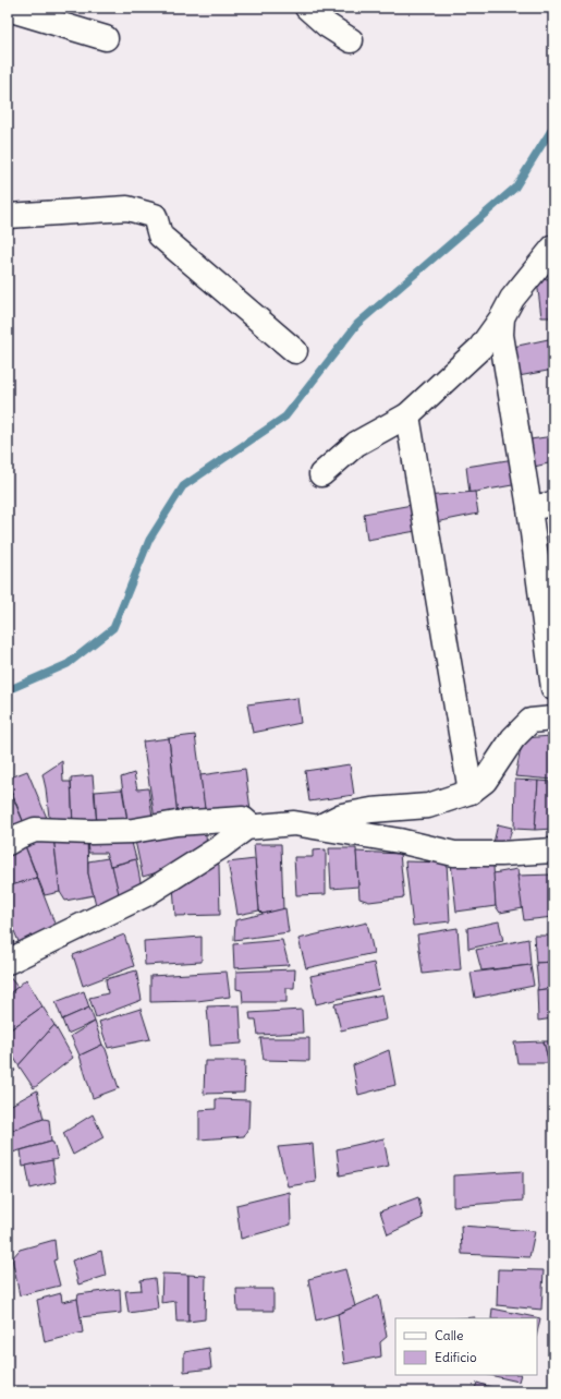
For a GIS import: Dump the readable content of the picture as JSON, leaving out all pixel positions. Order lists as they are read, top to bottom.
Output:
{
  "legend": ["Calle", "Edificio"]
}
